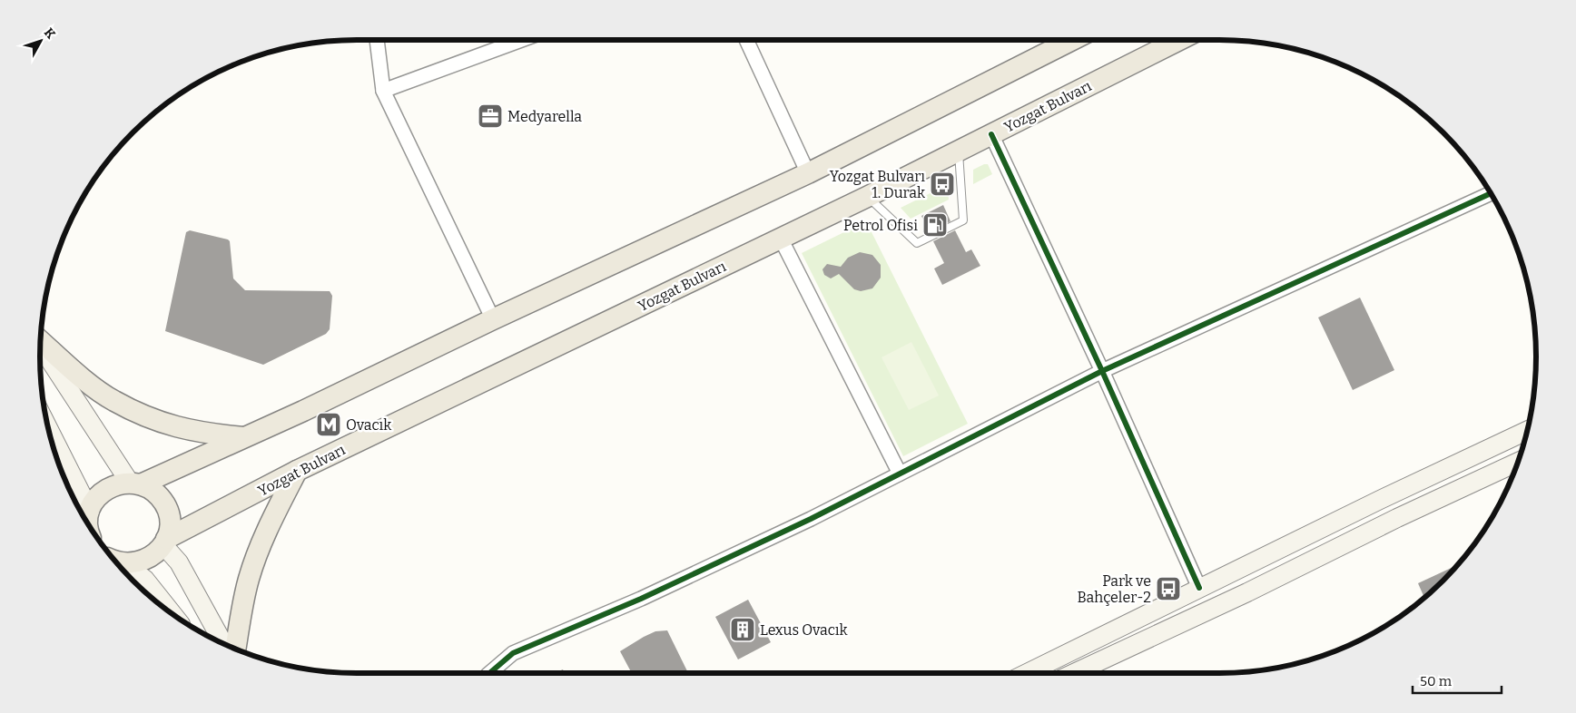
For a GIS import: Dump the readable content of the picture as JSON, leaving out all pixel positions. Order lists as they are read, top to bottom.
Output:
{
  "streets": {
    "main road": ["Yozgat Bulvarı"]
  },
  "places": {
    "office": ["Medyarella"],
    "bus stop": ["Yozgat Bulvarı 1. Durak", "Park ve Bahçeler-2"],
    "fuel station": ["Petrol Ofisi"],
    "metro station": ["Ovacık"],
    "building": ["Lexus Ovacık"]
  },
  "scale_bar": "50 m",
  "north": "top right"
}
